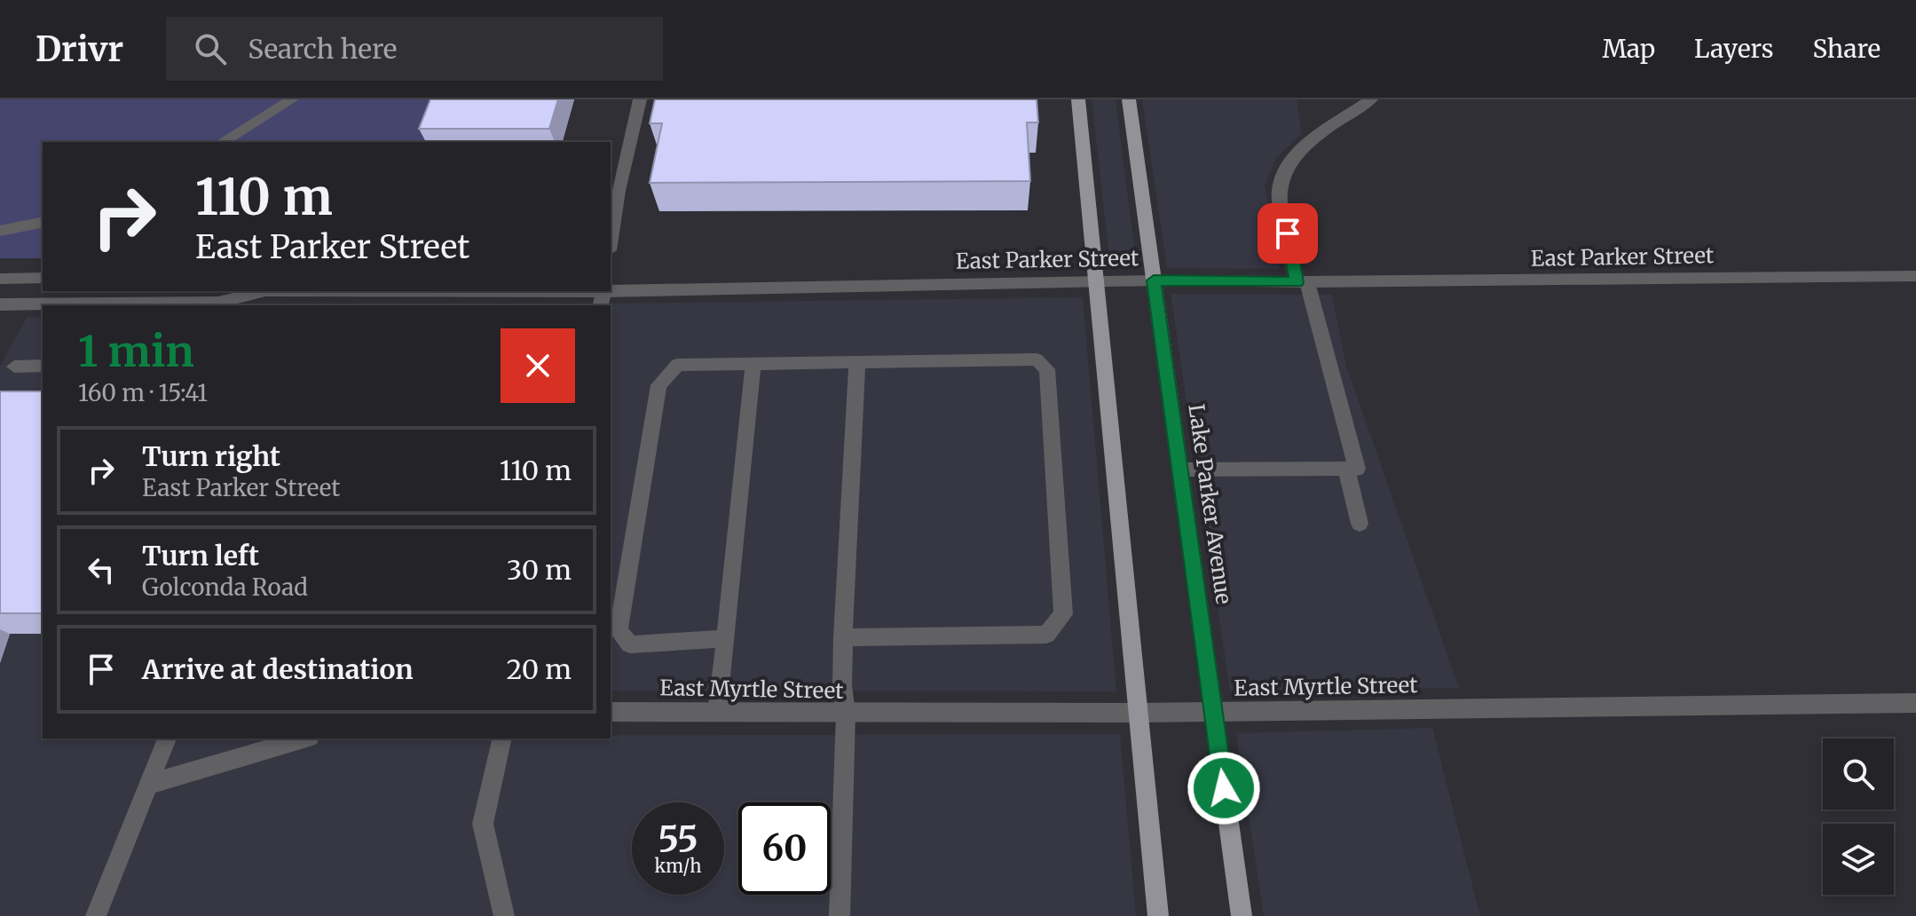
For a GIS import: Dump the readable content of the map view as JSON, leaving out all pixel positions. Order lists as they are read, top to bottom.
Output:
{
  "streets": {
    "main road": ["Lake Parker Avenue"],
    "street": ["East Parker Street", "East Myrtle Street"]
  },
  "crossings": [
    ["East Parker Street", "Lake Parker Avenue"],
    ["Lake Parker Avenue", "East Myrtle Street"]
  ],
  "page": {
    "header": "Drivr",
    "search": "Search here",
    "nav": ["Map", "Layers", "Share"],
    "turn": ["110 m", "East Parker Street"],
    "heading": ["1 min", "160 m · 15:41"],
    "list": [
      {
        "name": "Turn right",
        "note": "East Parker Street",
        "value": "110 m"
      },
      {
        "name": "Turn left",
        "note": "Golconda Road",
        "value": "30 m"
      },
      {
        "name": "Arrive at destination",
        "value": "20 m"
      }
    ],
    "speed": "55 km/h",
    "limit": "60"
  }
}
